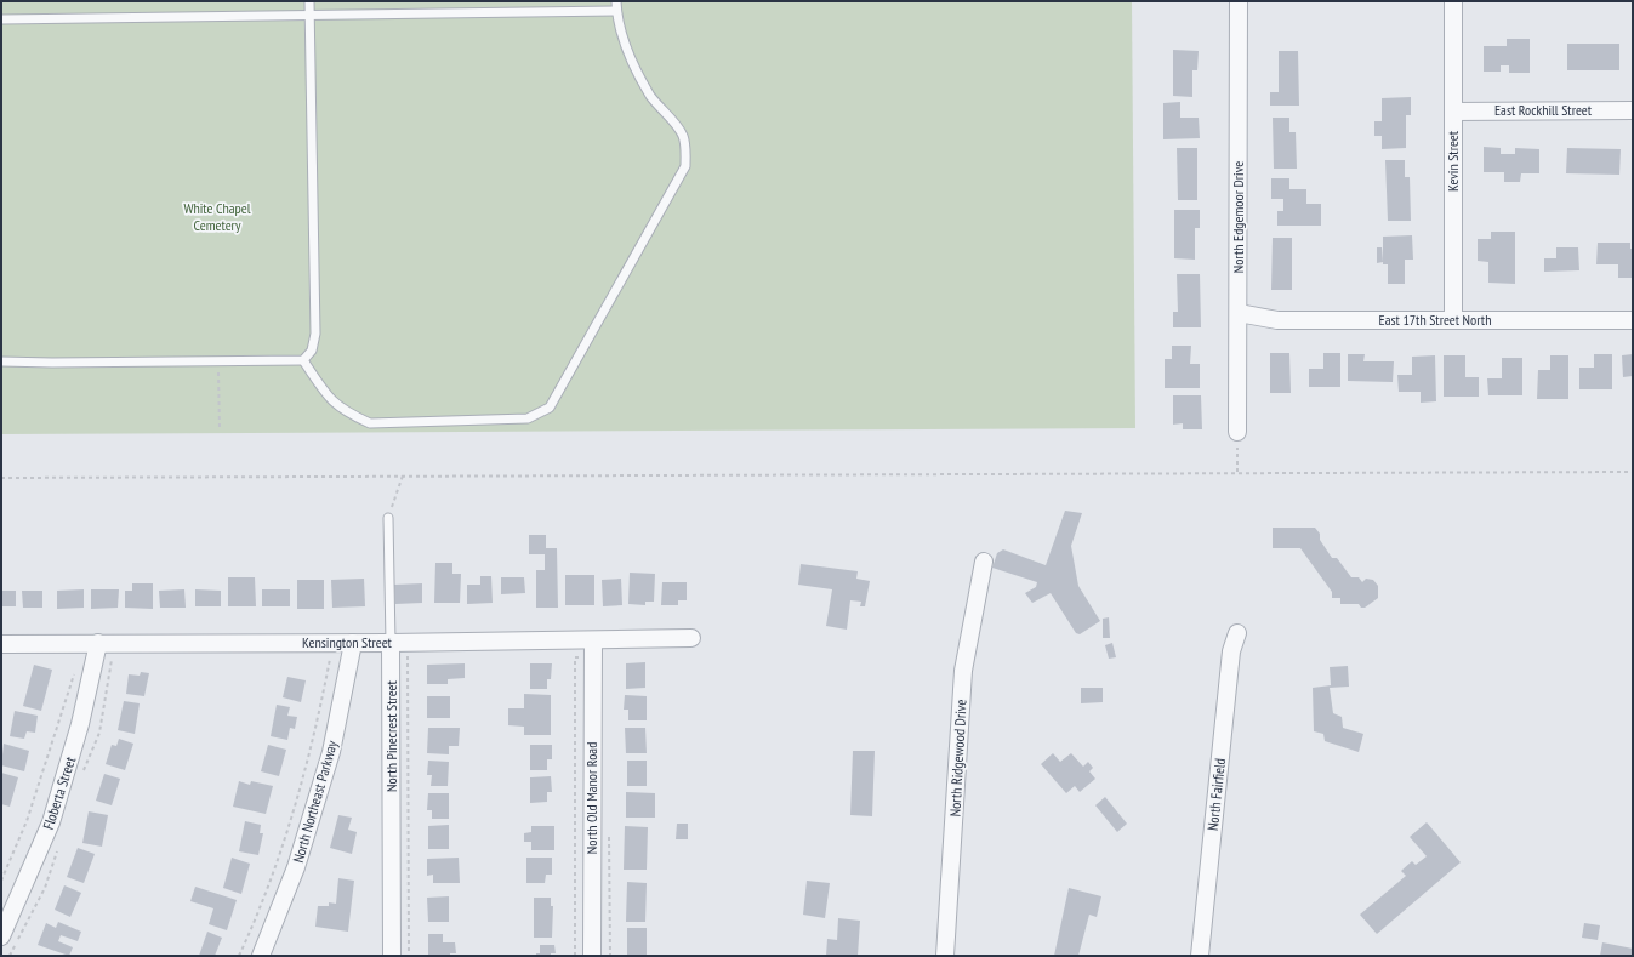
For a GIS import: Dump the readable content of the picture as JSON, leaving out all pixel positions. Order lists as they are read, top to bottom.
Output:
{
  "streets": {
    "street": [
      "East Rockhill Street",
      "Kevin Street",
      "North Edgemoor Drive",
      "East 17th Street North",
      "Kensington Street",
      "North Pinecrest Street",
      "North Ridgewood Drive",
      "Floberta Street",
      "North Fairfield",
      "North Old Manor Road",
      "North Northeast Parkway"
    ]
  },
  "crossings": [
    ["East Rockhill Street", "Kevin Street"],
    ["Kevin Street", "East 17th Street North"],
    ["North Edgemoor Drive", "East 17th Street North"],
    ["Kensington Street", "North Pinecrest Street"],
    ["Kensington Street", "Floberta Street"],
    ["Kensington Street", "North Old Manor Road"],
    ["Kensington Street", "North Northeast Parkway"]
  ],
  "parks": ["White Chapel Cemetery"]
}
